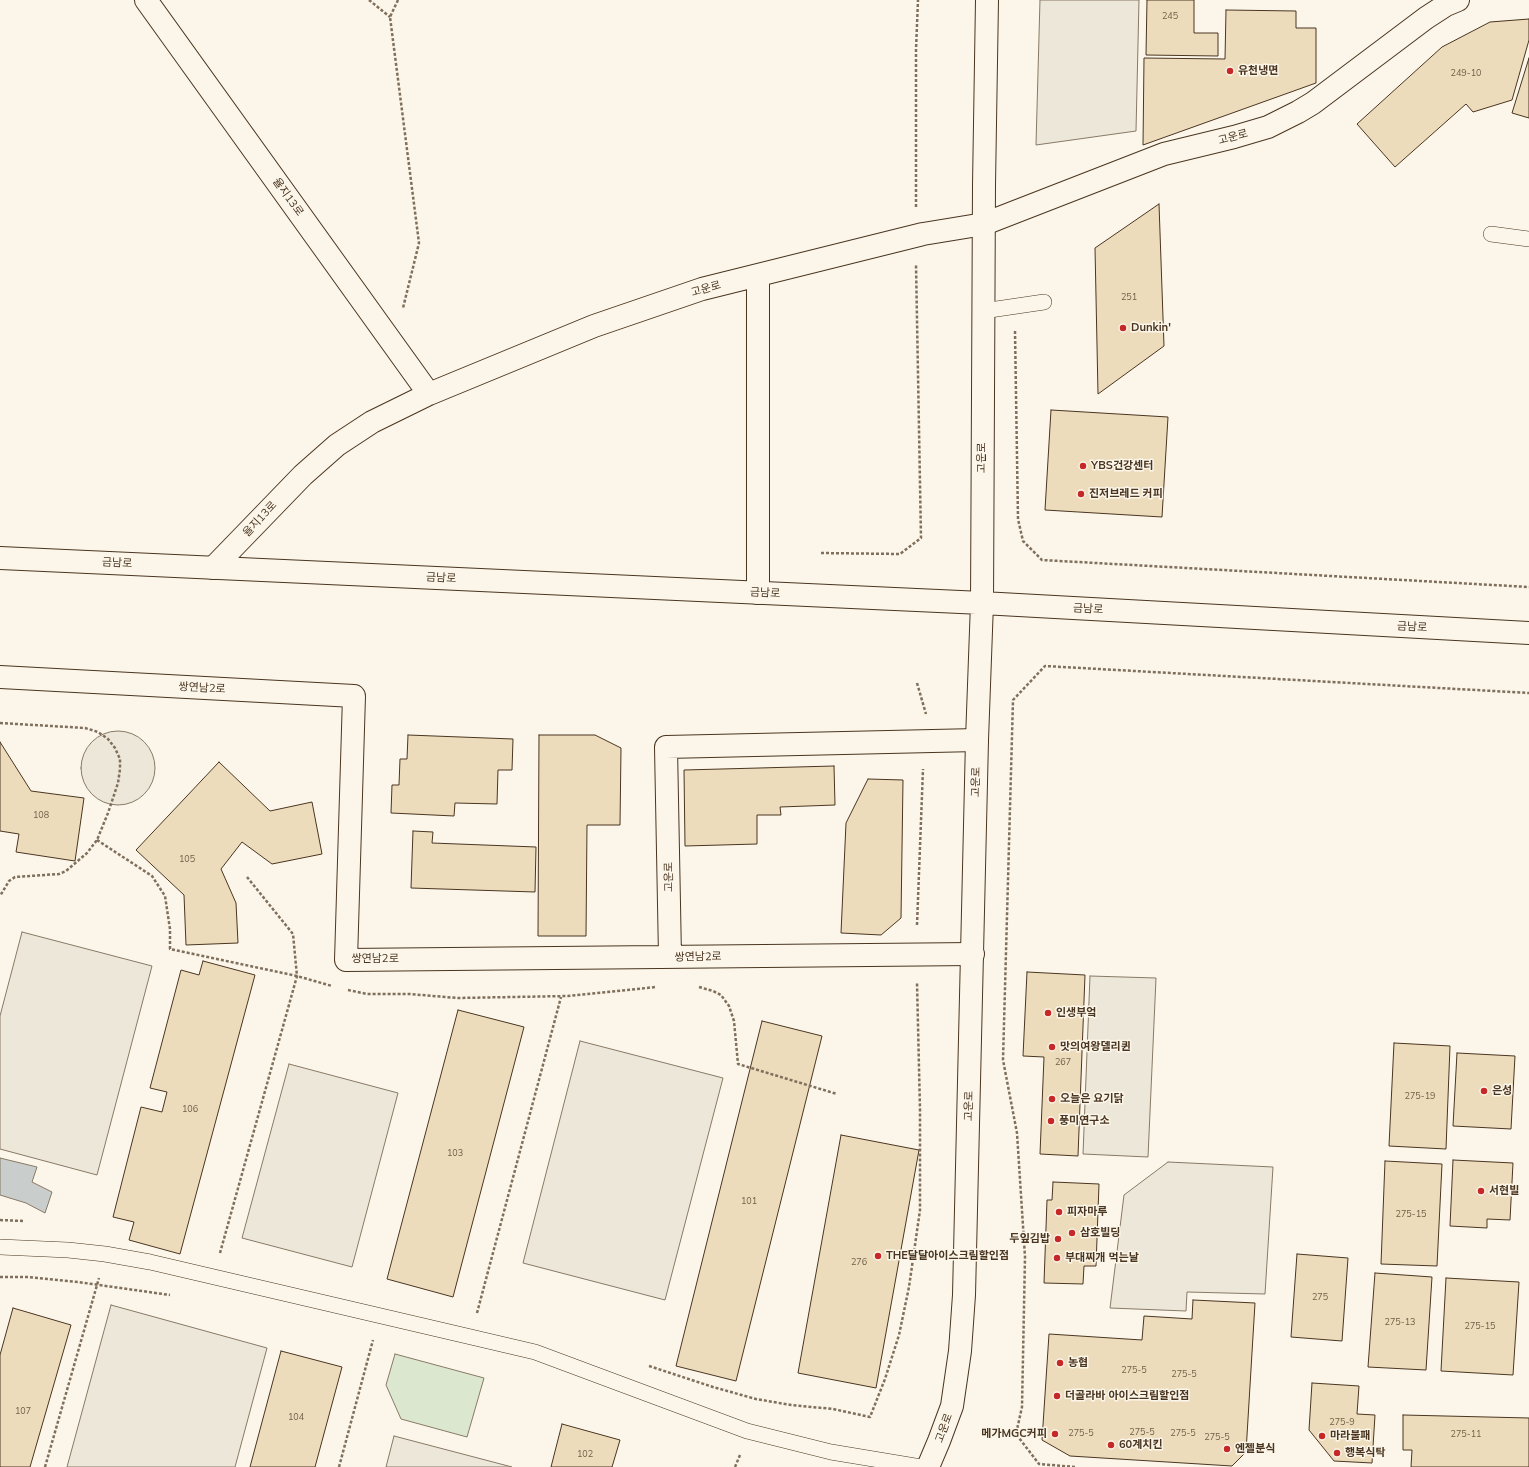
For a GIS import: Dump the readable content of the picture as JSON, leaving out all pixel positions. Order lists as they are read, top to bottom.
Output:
{
  "streets": {
    "street": [
      "고운로",
      "율지13로",
      "금남로",
      "쌍연남2로"
    ]
  },
  "crossings": [
    ["고운로", "율지13로"],
    ["고운로", "금남로"],
    ["고운로", "쌍연남2로"],
    ["율지13로", "금남로"]
  ],
  "places": [
    "유천냉면",
    "Dunkin'",
    "YBS건강센터",
    "진저브레드 커피",
    "인생부엌",
    "맛의여왕델리퀸",
    "은성",
    "오늘은 요기닭",
    "풍미연구소",
    "서현빌",
    "피자마루",
    "삼호빌딩",
    "두잎김밥",
    "THE달달아이스크림할인점",
    "부대찌개 먹는날",
    "농협",
    "더골라바 아이스크림할인점",
    "메가MGC커피",
    "마라불패",
    "60계치킨",
    "엔젤분식",
    "행복식탁"
  ],
  "house_numbers": [
    "245",
    "249-10",
    "251",
    "108",
    "105",
    "267",
    "275-19",
    "106",
    "103",
    "101",
    "275-15",
    "276",
    "275",
    "275-13",
    "275-15",
    "275-5",
    "275-5",
    "107",
    "104",
    "275-9",
    "275-5",
    "275-5",
    "275-5",
    "275-11",
    "275-5",
    "102"
  ]
}
